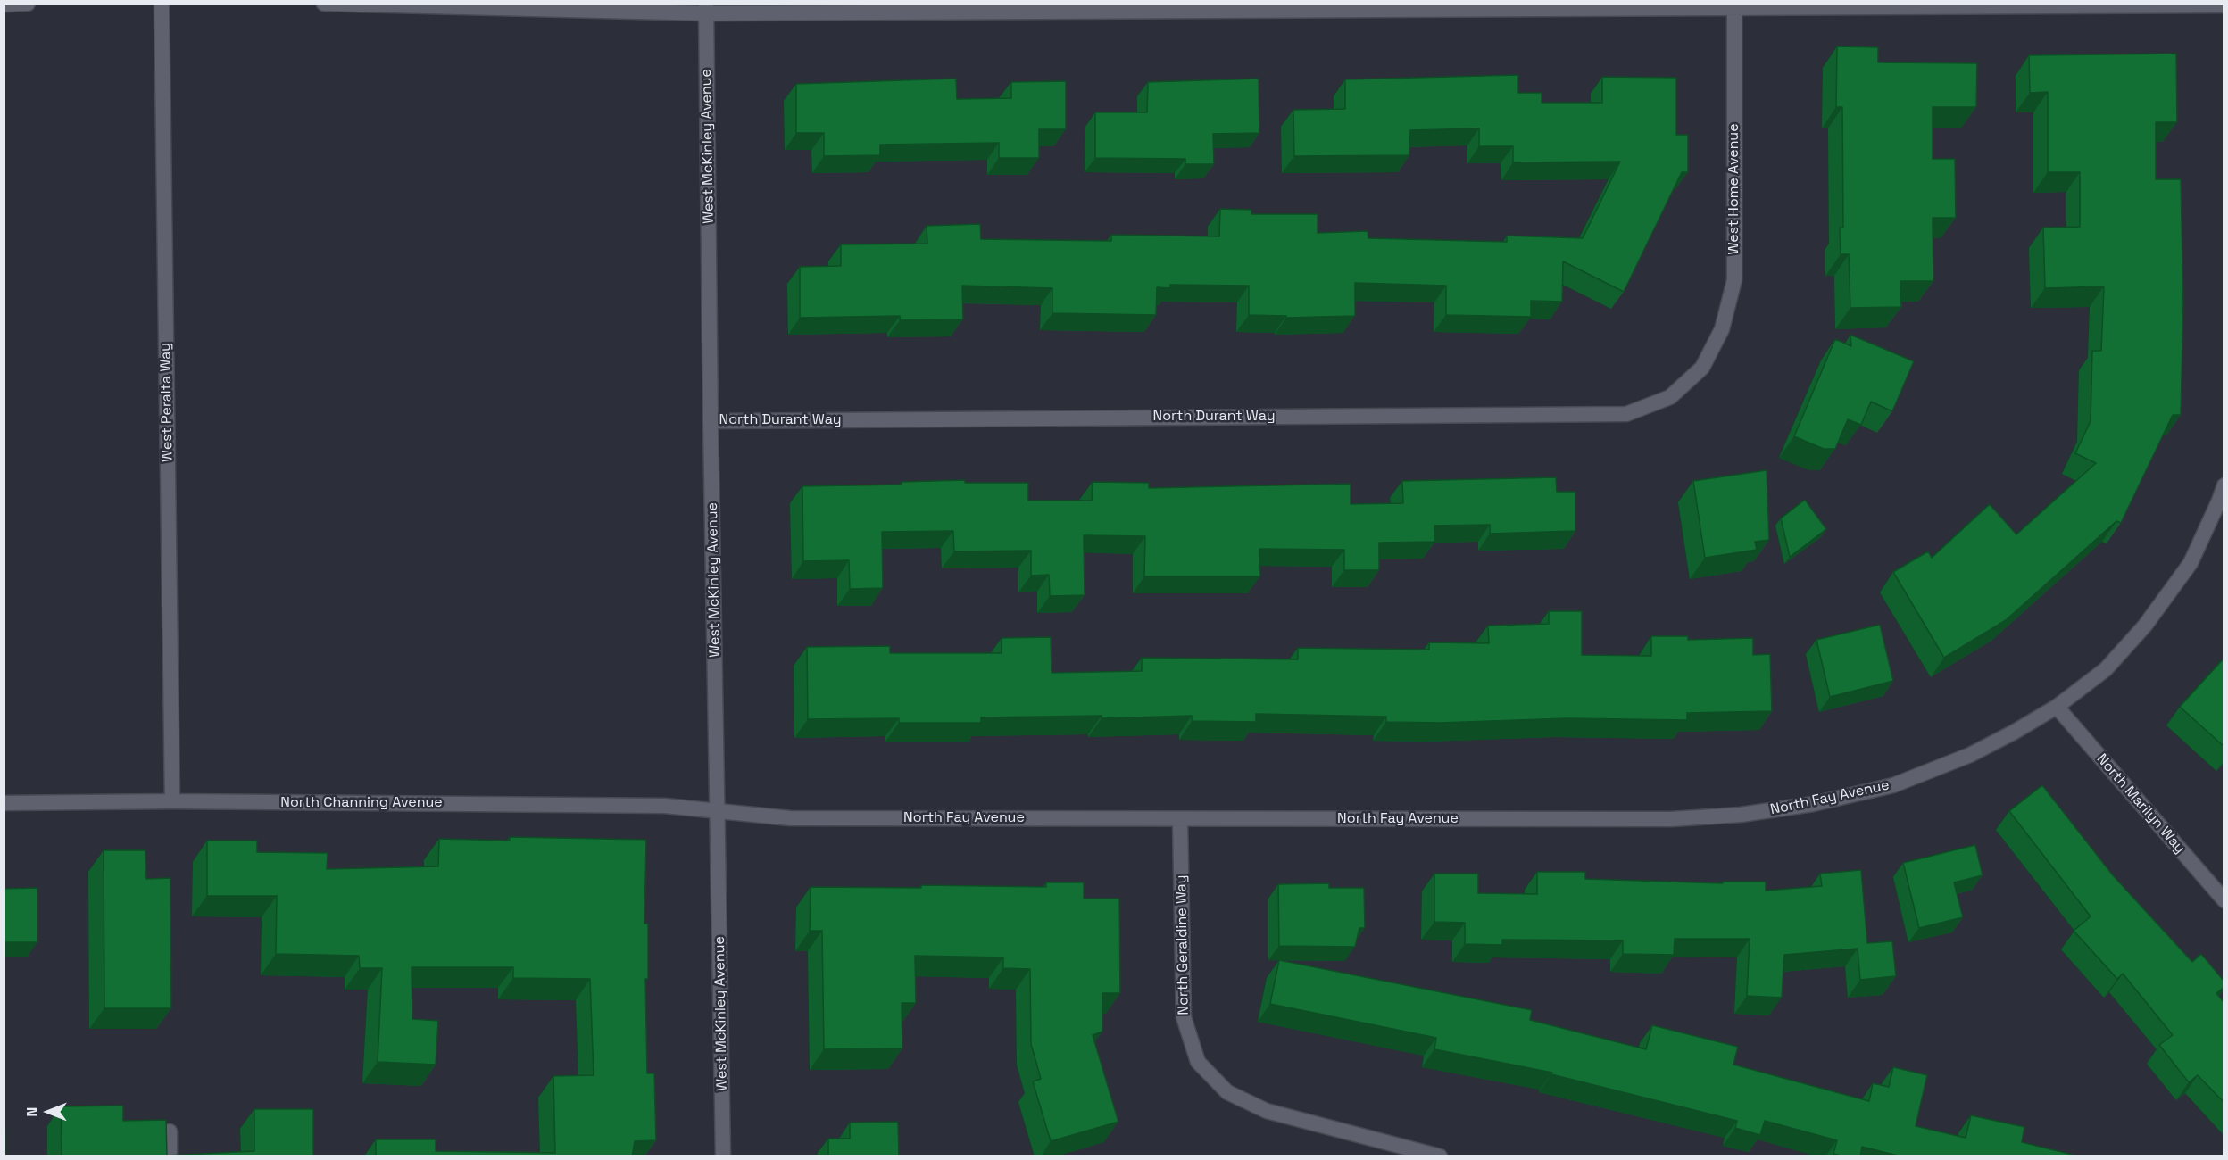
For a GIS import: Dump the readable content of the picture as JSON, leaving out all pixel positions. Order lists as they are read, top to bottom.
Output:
{
  "streets": {
    "street": [
      "West McKinley Avenue",
      "West Home Avenue",
      "West Peralta Way",
      "North Durant Way",
      "North Fay Avenue",
      "North Channing Avenue",
      "North Marilyn Way",
      "North Geraldine Way"
    ]
  },
  "crossings": [
    ["West McKinley Avenue", "North Durant Way"],
    ["West McKinley Avenue", "North Fay Avenue"],
    ["West McKinley Avenue", "North Channing Avenue"],
    ["West Home Avenue", "North Durant Way"],
    ["West Peralta Way", "North Channing Avenue"],
    ["North Fay Avenue", "North Channing Avenue"],
    ["North Fay Avenue", "North Marilyn Way"],
    ["North Fay Avenue", "North Geraldine Way"]
  ],
  "north": "left"
}
